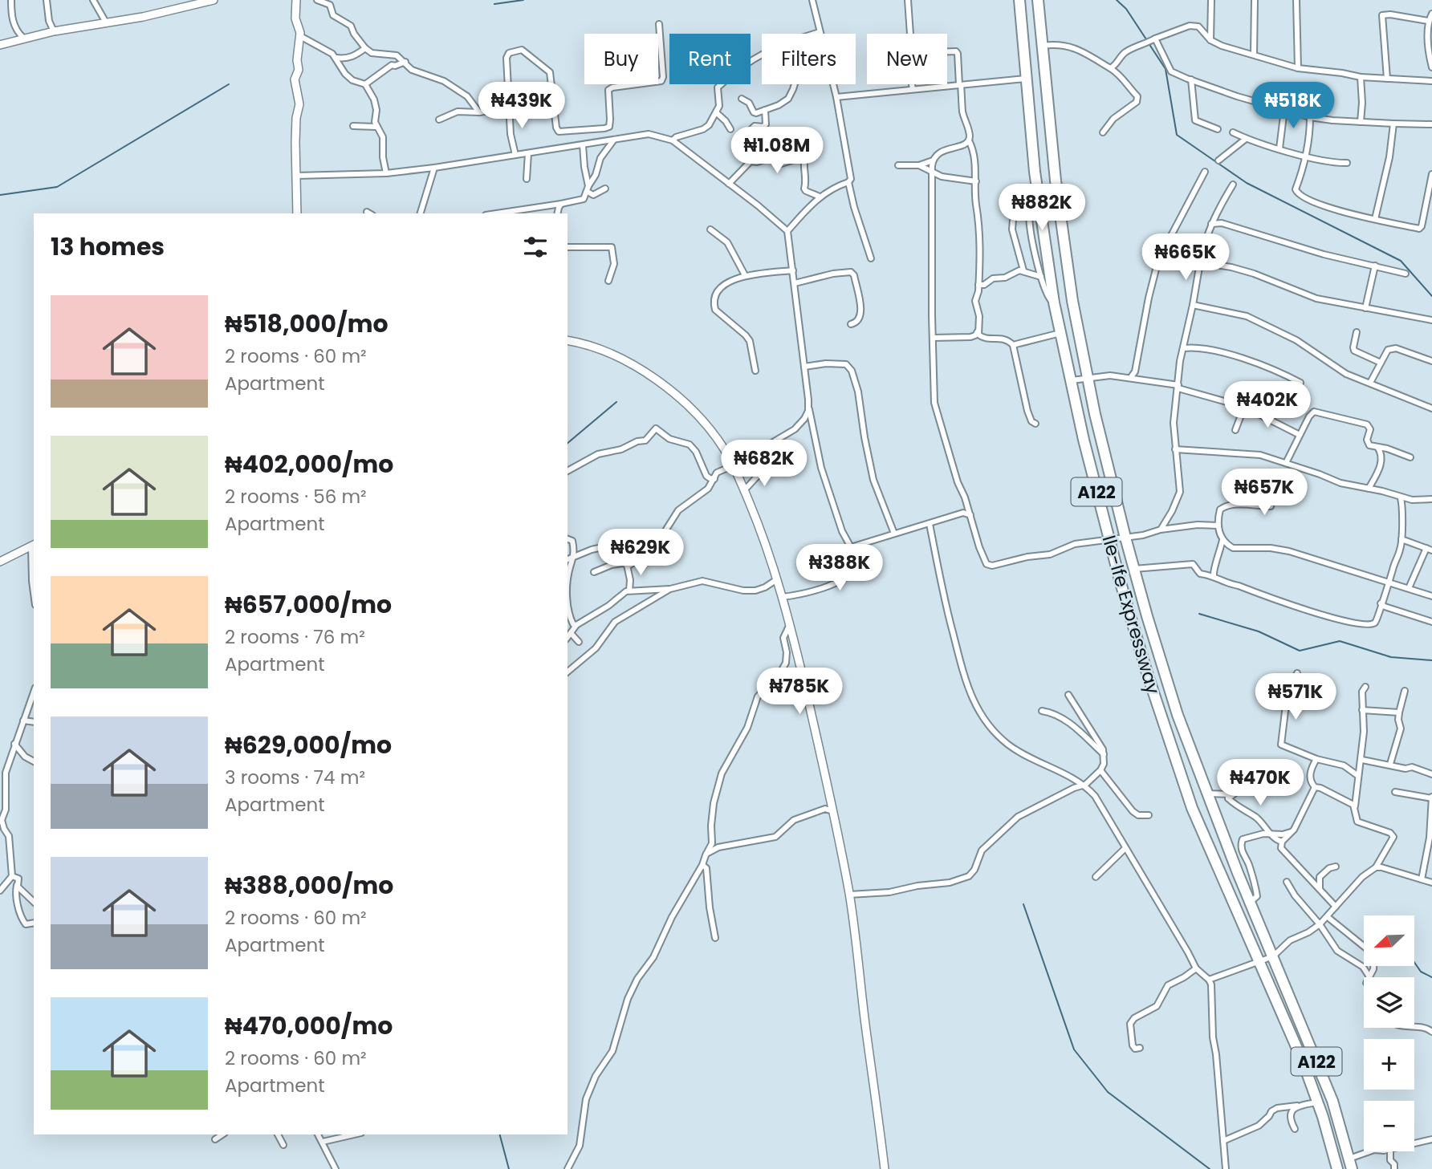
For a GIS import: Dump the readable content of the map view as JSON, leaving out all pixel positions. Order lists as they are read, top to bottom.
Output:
{
  "streets": {
    "highway": ["A122", "Ile-Ife Expressway"]
  },
  "north": "bottom left",
  "page": {
    "chip": [
      "Buy",
      "Rent",
      "Filters",
      "New"
    ],
    "price": [
      "₦439K",
      "₦518K",
      "₦1.08M",
      "₦882K",
      "₦665K",
      "₦402K",
      "₦682K",
      "₦657K",
      "₦629K",
      "₦388K",
      "₦785K",
      "₦571K",
      "₦470K"
    ],
    "heading": "13 homes",
    "list": [
      {
        "name": "₦518,000/mo",
        "note": "2 rooms · 60 m² · Apartment"
      },
      {
        "name": "₦402,000/mo",
        "note": "2 rooms · 56 m² · Apartment"
      },
      {
        "name": "₦657,000/mo",
        "note": "2 rooms · 76 m² · Apartment"
      },
      {
        "name": "₦629,000/mo",
        "note": "3 rooms · 74 m² · Apartment"
      },
      {
        "name": "₦388,000/mo",
        "note": "2 rooms · 60 m² · Apartment"
      },
      {
        "name": "₦470,000/mo",
        "note": "2 rooms · 60 m² · Apartment"
      }
    ],
    "map_buttons": ["+", "−"]
  }
}
